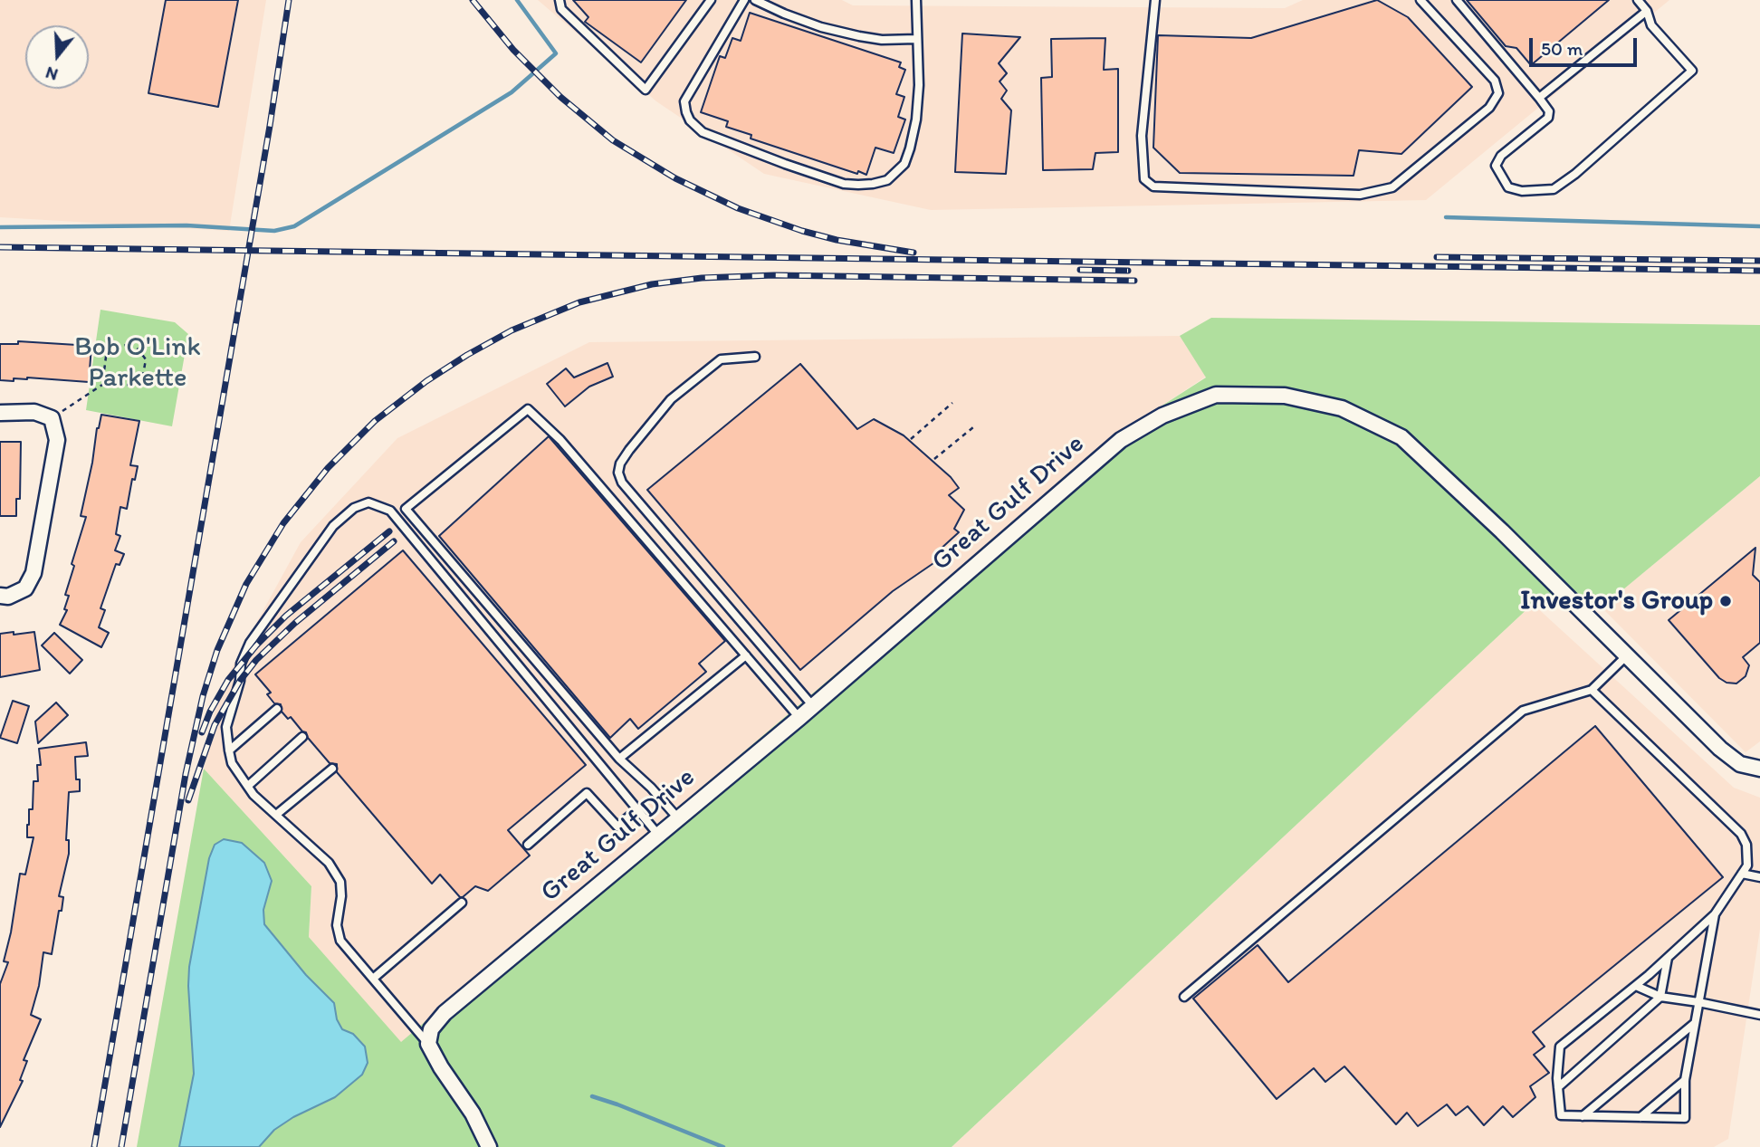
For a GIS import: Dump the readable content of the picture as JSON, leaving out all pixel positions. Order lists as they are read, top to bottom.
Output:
{
  "streets": {
    "street": ["Great Gulf Drive"]
  },
  "parks": ["Bob O'Link Parkette"],
  "places": ["Investor's Group"],
  "scale_bar": "50 m",
  "north": "bottom"
}
